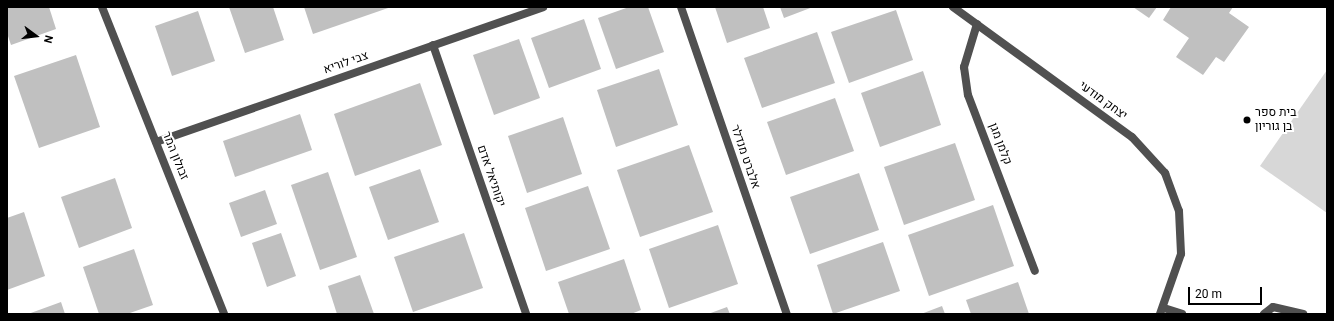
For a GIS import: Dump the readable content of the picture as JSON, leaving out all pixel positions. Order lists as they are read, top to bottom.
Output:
{
  "streets": {
    "street": [
      "צבי לוריא",
      "יצחק מודעי",
      "קלמן מגן",
      "זבולון המר",
      "אלברט מנדלר",
      "יקותיאל אדם"
    ]
  },
  "crossings": [
    ["צבי לוריא", "זבולון המר"],
    ["צבי לוריא", "יקותיאל אדם"],
    ["יצחק מודעי", "קלמן מגן"]
  ],
  "places": ["בית ספר בן גוריון"],
  "scale_bar": "20 m",
  "north": "right"
}
